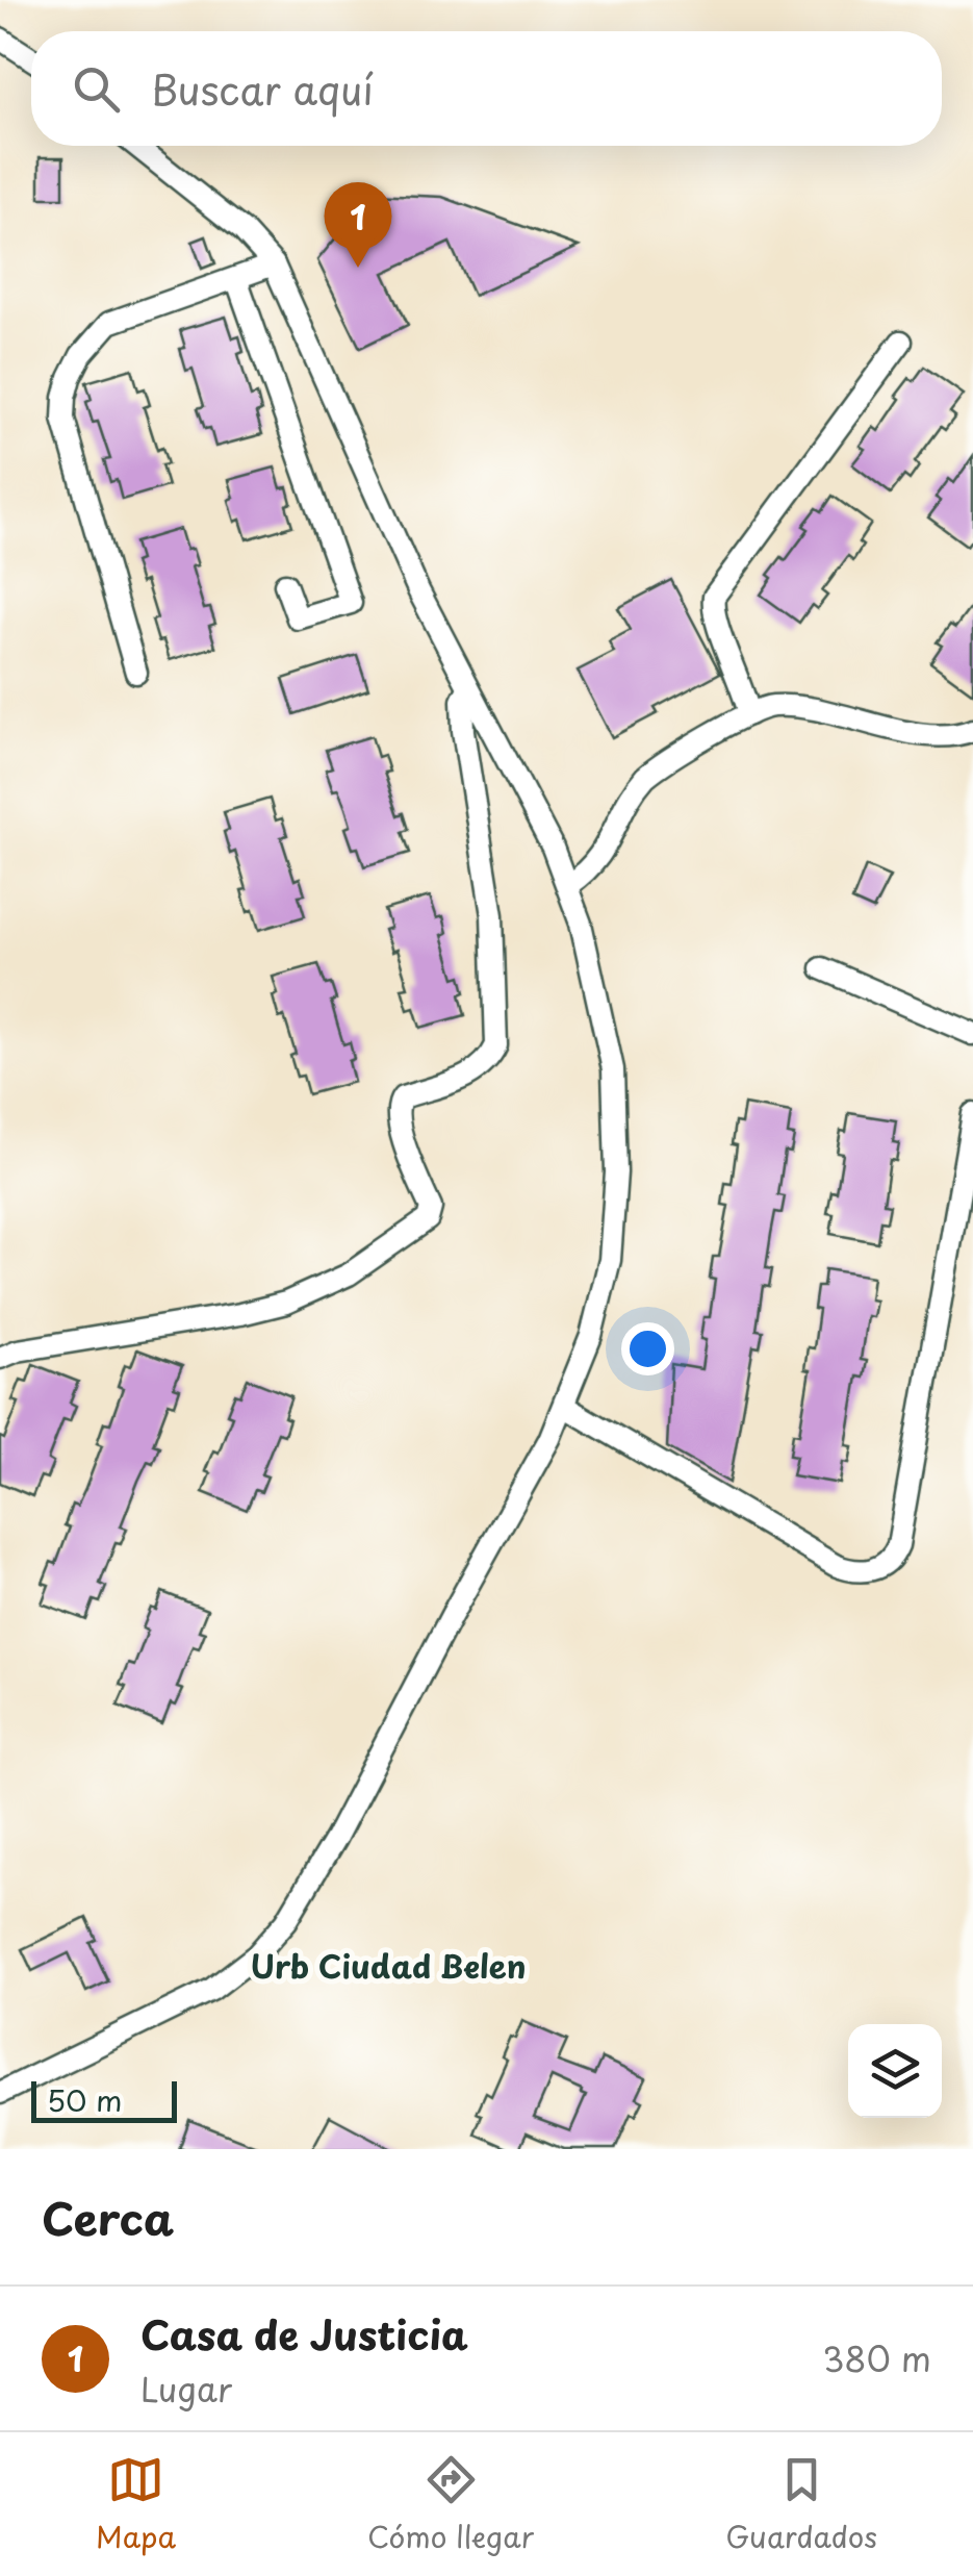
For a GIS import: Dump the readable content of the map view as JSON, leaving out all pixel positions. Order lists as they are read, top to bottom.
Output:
{
  "districts": ["Urb Ciudad Belen"],
  "scale_bar": "50 m",
  "page": {
    "search": "Buscar aquí",
    "pins": "1",
    "scale": "50 m",
    "heading": "Cerca",
    "list": [
      {
        "mark": "1",
        "name": "Casa de Justicia",
        "note": "Lugar",
        "value": "380 m"
      }
    ],
    "nav": ["Mapa", "Cómo llegar", "Guardados"]
  }
}
